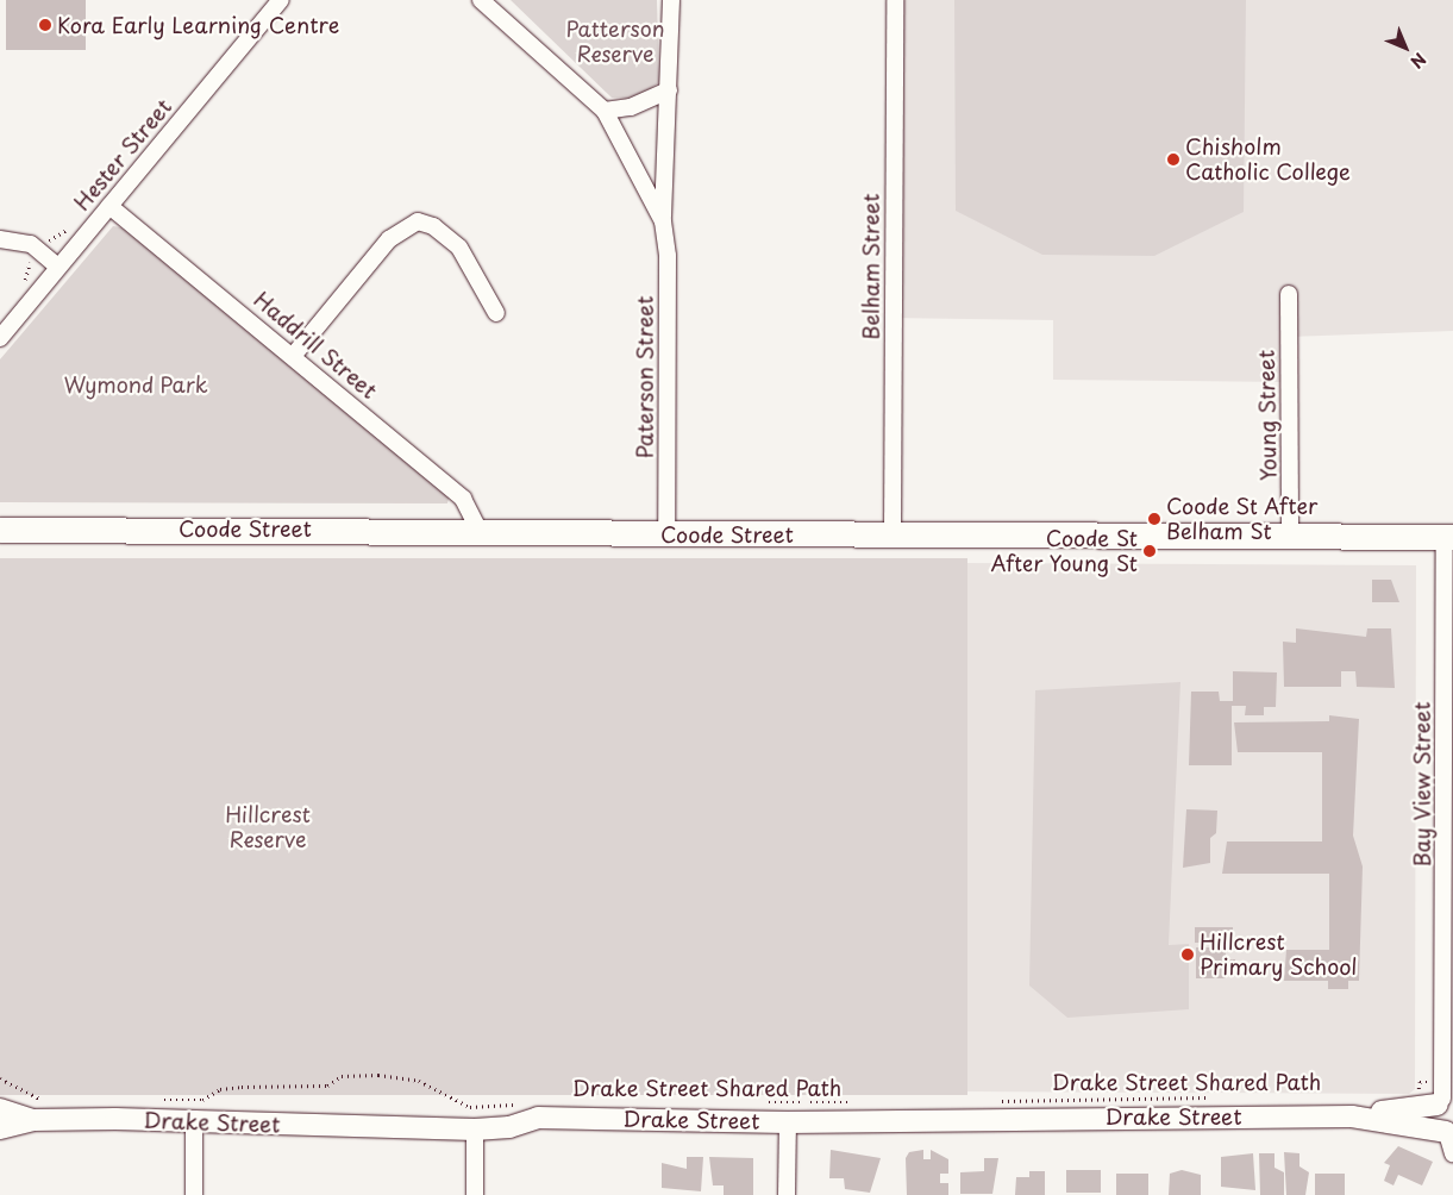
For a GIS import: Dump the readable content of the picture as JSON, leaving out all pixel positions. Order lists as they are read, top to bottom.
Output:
{
  "streets": {
    "main road": ["Coode Street"],
    "street": [
      "Hester Street",
      "Belham Street",
      "Haddrill Street",
      "Paterson Street",
      "Young Street",
      "Bay View Street",
      "Drake Street"
    ],
    "path": ["Drake Street Shared Path"]
  },
  "crossings": [
    ["Hester Street", "Haddrill Street"],
    ["Belham Street", "Coode Street"],
    ["Haddrill Street", "Coode Street"],
    ["Paterson Street", "Coode Street"],
    ["Young Street", "Coode Street"],
    ["Coode Street", "Bay View Street"],
    ["Bay View Street", "Drake Street"]
  ],
  "parks": ["Patterson Reserve", "Wymond Park", "Hillcrest Reserve"],
  "places": [
    "Kora Early Learning Centre",
    "Chisholm Catholic College",
    "Coode St After Belham St",
    "Coode St After Young St",
    "Hillcrest Primary School"
  ],
  "north": "bottom right"
}
